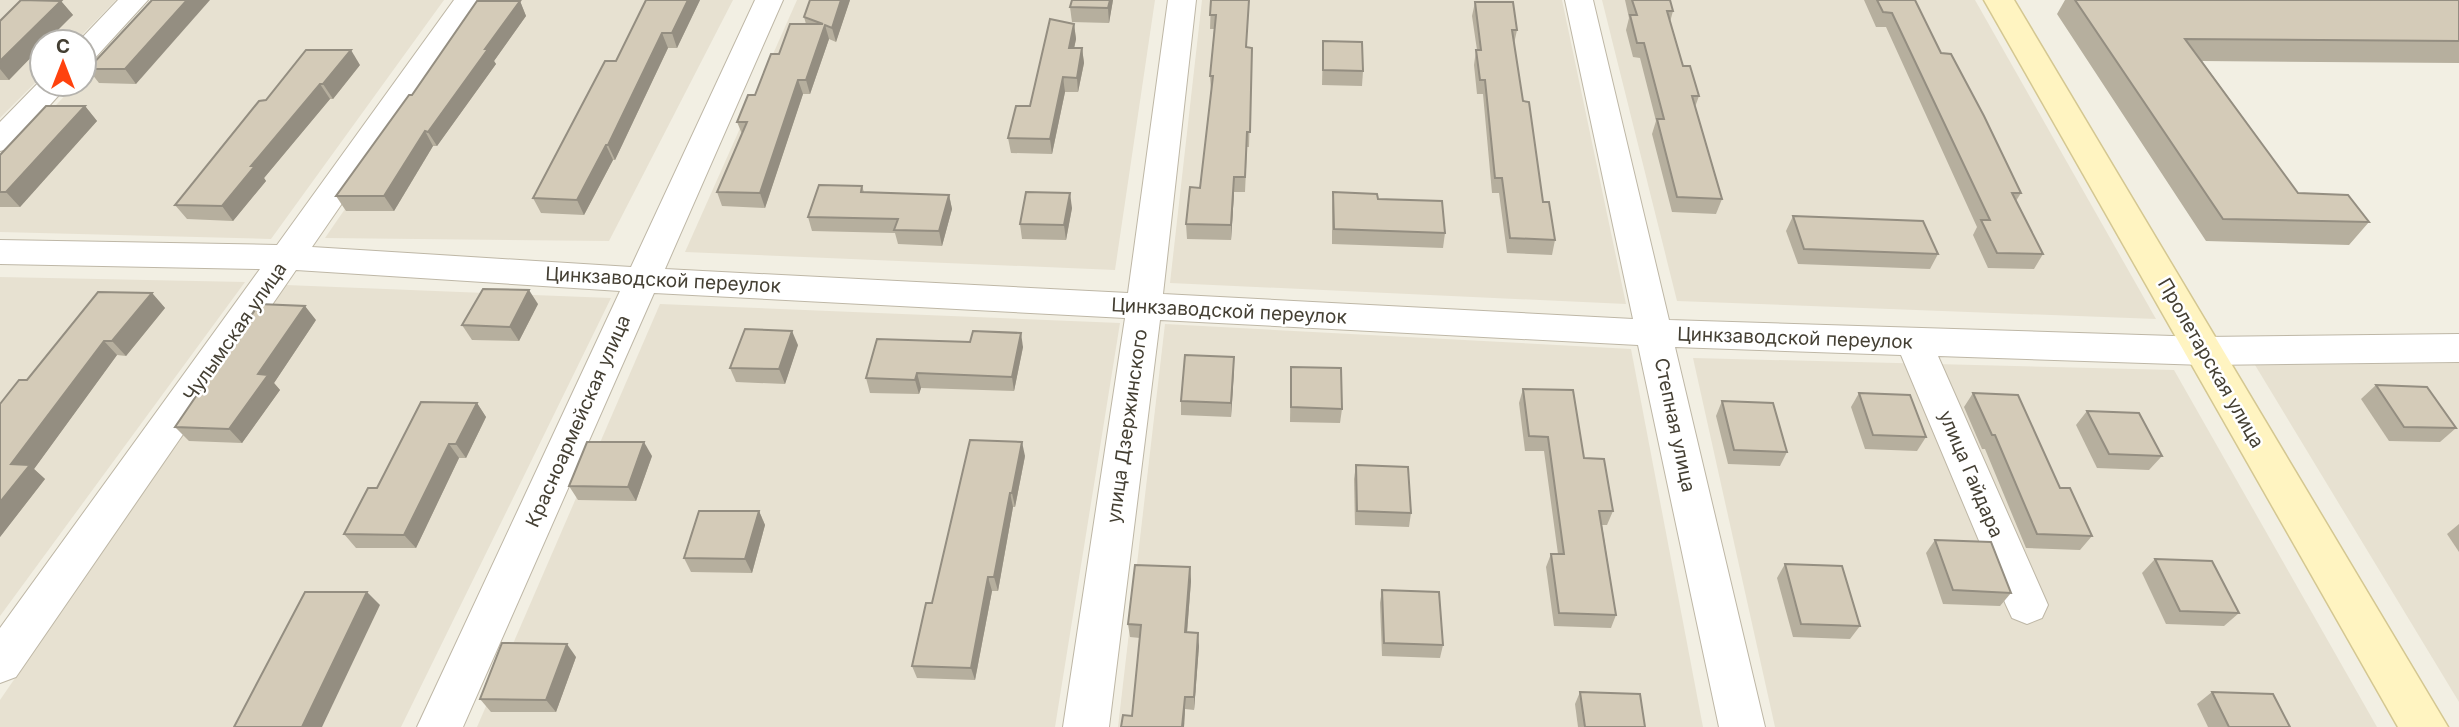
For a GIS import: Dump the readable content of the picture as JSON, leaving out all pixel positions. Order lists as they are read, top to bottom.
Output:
{
  "streets": {
    "main road": ["Пролетарская улица"],
    "street": [
      "Цинкзаводской переулок",
      "Чулымская улица",
      "Красноармейская улица",
      "Степная улица",
      "улица Дзержинского",
      "улица Гайдара"
    ]
  },
  "crossings": [
    ["Цинкзаводской переулок", "Чулымская улица"],
    ["Цинкзаводской переулок", "Пролетарская улица"],
    ["Цинкзаводской переулок", "Красноармейская улица"],
    ["Цинкзаводской переулок", "Степная улица"],
    ["Цинкзаводской переулок", "улица Дзержинского"],
    ["Цинкзаводской переулок", "улица Гайдара"]
  ],
  "north": "top"
}
